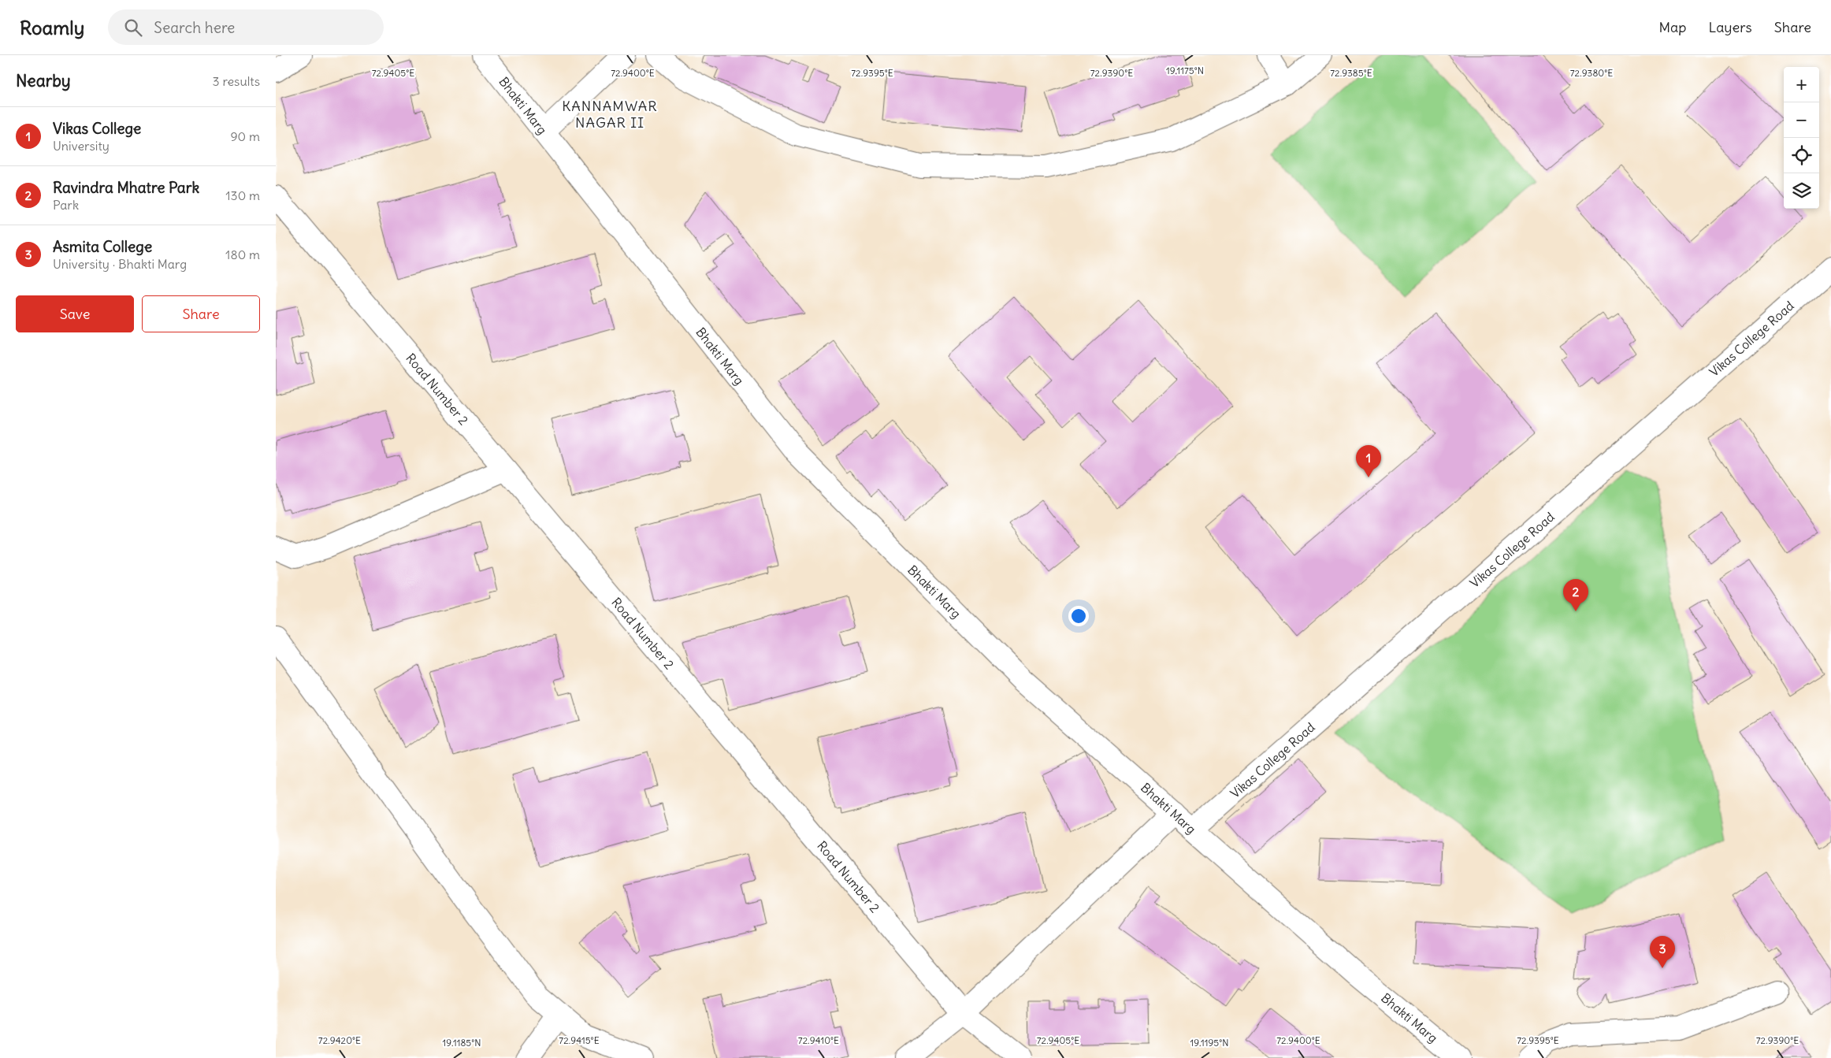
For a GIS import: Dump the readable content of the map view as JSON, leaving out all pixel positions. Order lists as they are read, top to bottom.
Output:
{
  "streets": {
    "street": ["Bhakti Marg", "Vikas College Road", "Road Number 2"]
  },
  "crossings": [
    ["Bhakti Marg", "Vikas College Road"]
  ],
  "districts": ["KANNAMWAR NAGAR II"],
  "page": {
    "header": "Roamly",
    "search": "Search here",
    "nav": ["Map", "Layers", "Share"],
    "heading": ["Nearby", "3 results"],
    "map_buttons": ["+", "−"],
    "list": [
      {
        "mark": "1",
        "name": "Vikas College",
        "note": "University",
        "value": "90 m"
      },
      {
        "mark": "2",
        "name": "Ravindra Mhatre Park",
        "note": "Park",
        "value": "130 m"
      },
      {
        "mark": "3",
        "name": "Asmita College",
        "note": "University · Bhakti Marg",
        "value": "180 m"
      }
    ],
    "buttons": ["Save", "Share"],
    "pins": ["1", "2", "3"]
  },
  "coordinates": [
    "19.1175°N",
    "72.9405°E",
    "72.9400°E",
    "72.9395°E",
    "72.9390°E",
    "72.9385°E",
    "72.9380°E",
    "72.9420°E",
    "72.9415°E",
    "72.9410°E",
    "19.1185°N",
    "19.1195°N"
  ]
}
